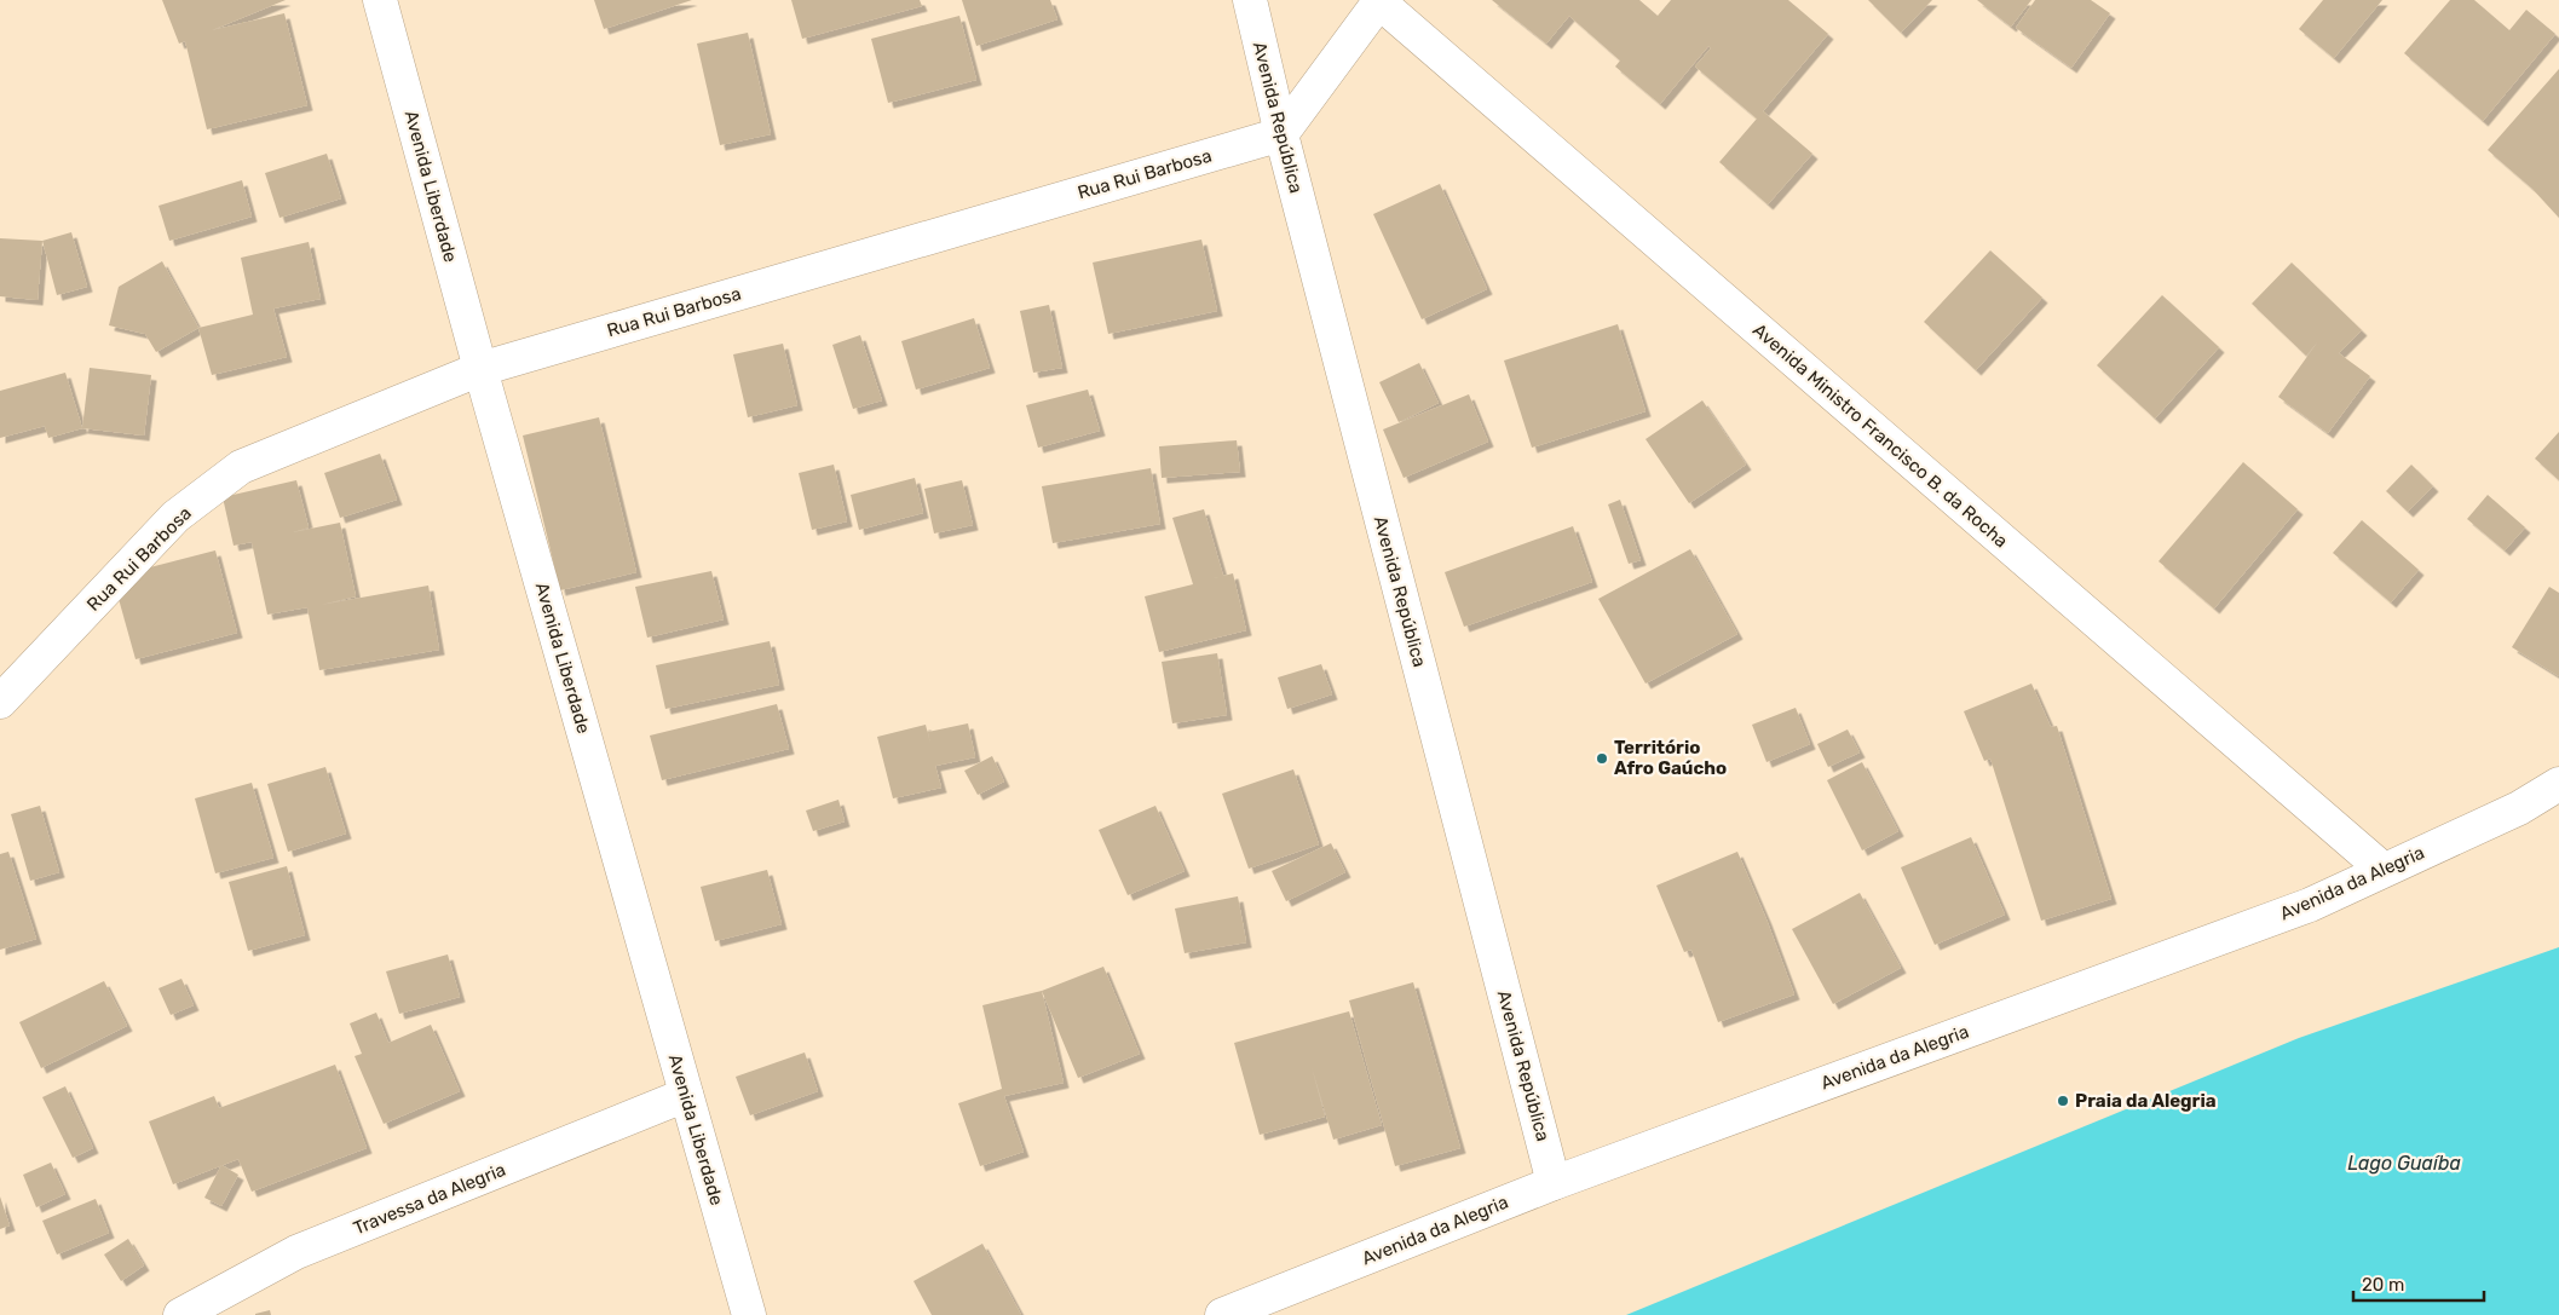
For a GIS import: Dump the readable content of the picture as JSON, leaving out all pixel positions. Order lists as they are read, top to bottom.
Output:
{
  "streets": {
    "street": [
      "Avenida República",
      "Rua Rui Barbosa",
      "Avenida Liberdade",
      "Avenida Ministro Francisco B. da Rocha",
      "Avenida da Alegria",
      "Travessa da Alegria"
    ]
  },
  "crossings": [
    ["Avenida República", "Rua Rui Barbosa"],
    ["Avenida República", "Avenida da Alegria"],
    ["Rua Rui Barbosa", "Avenida Liberdade"],
    ["Avenida Liberdade", "Travessa da Alegria"],
    ["Avenida Ministro Francisco B. da Rocha", "Avenida da Alegria"]
  ],
  "water": ["Lago Guaíba"],
  "places": ["Território Afro Gaúcho", "Praia da Alegria"],
  "scale_bar": "20 m"
}
